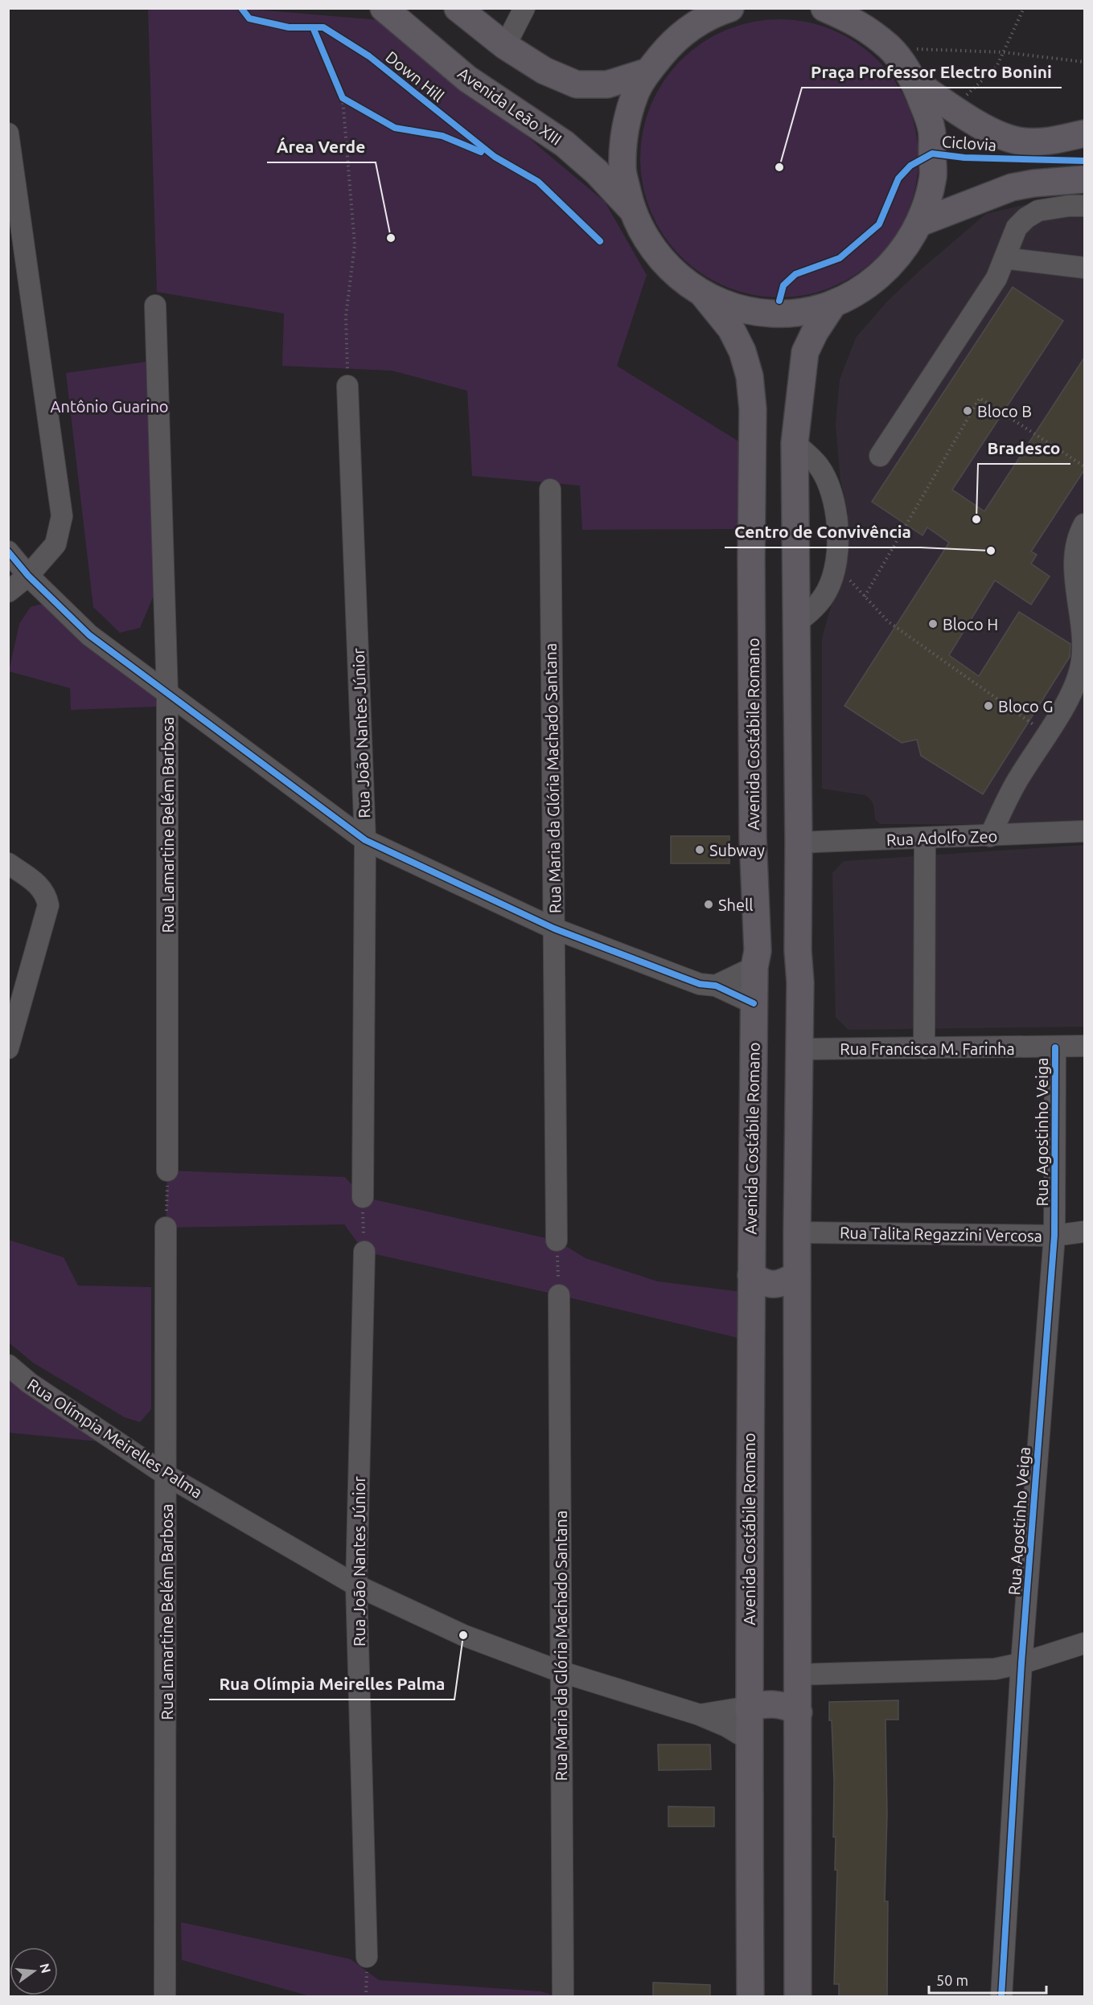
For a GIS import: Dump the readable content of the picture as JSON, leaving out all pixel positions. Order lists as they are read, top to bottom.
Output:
{
  "streets": {
    "main road": ["Avenida Leão XIII", "Avenida Costábile Romano"],
    "street": [
      "Rua João Nantes Júnior",
      "Rua Maria da Glória Machado Santana",
      "Rua Lamartine Belém Barbosa",
      "Rua Adolfo Zeo",
      "Rua Francisca M. Farinha",
      "Rua Agostinho Veiga",
      "Rua Talita Regazzini Vercosa",
      "Rua Olímpia Meirelles Palma"
    ],
    "cycle path": ["Down Hill", "Ciclovia"]
  },
  "crossings": [
    ["Rua João Nantes Júnior", "Rua Olímpia Meirelles Palma"],
    ["Avenida Costábile Romano", "Rua Olímpia Meirelles Palma"],
    ["Rua Maria da Glória Machado Santana", "Rua Olímpia Meirelles Palma"],
    ["Rua Lamartine Belém Barbosa", "Rua Olímpia Meirelles Palma"],
    ["Rua Francisca M. Farinha", "Rua Agostinho Veiga"],
    ["Rua Agostinho Veiga", "Rua Talita Regazzini Vercosa"]
  ],
  "parks": ["Antônio Guarino"],
  "places": [
    "Praça Professor Electro Bonini",
    "Área Verde",
    "Bloco B",
    "Bradesco",
    "Centro de Convivência",
    "Bloco H",
    "Bloco G",
    "Subway",
    "Shell",
    "Rua Olímpia Meirelles Palma"
  ],
  "scale_bar": "50 m",
  "north": "right"
}
